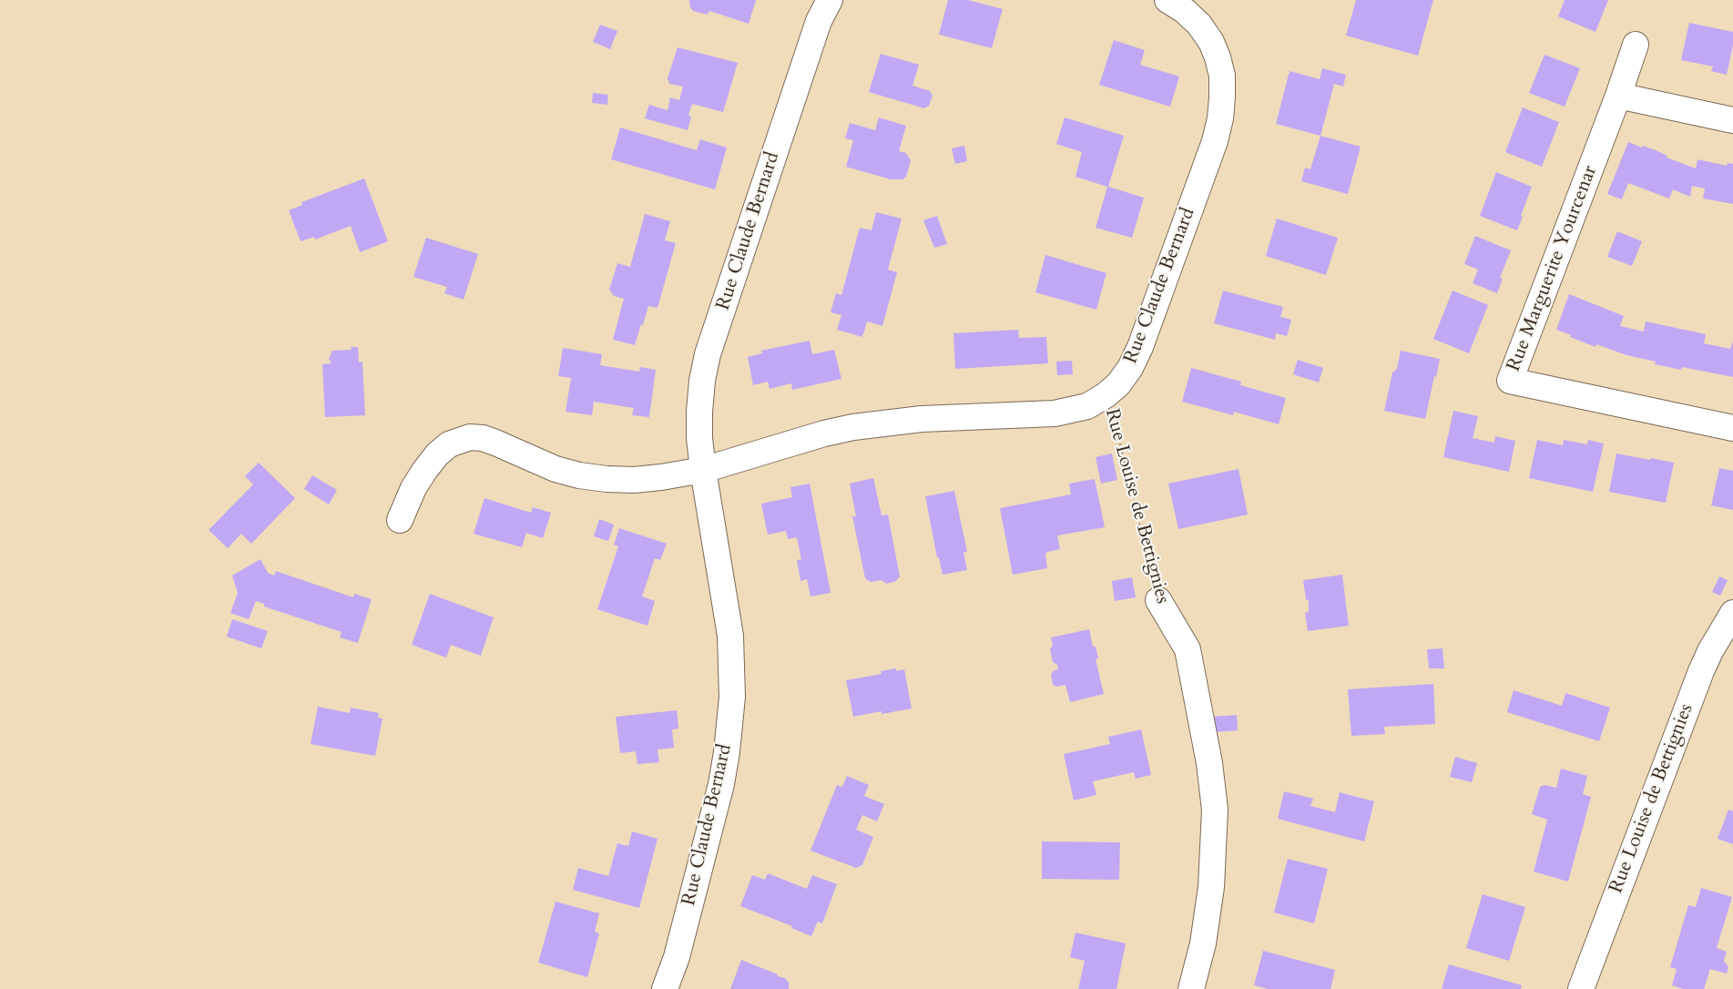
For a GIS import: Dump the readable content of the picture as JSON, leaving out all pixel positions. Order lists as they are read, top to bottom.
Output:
{
  "streets": {
    "street": ["Rue Claude Bernard", "Rue Marguerite Yourcenar", "Rue Louise de Bettignies"]
  },
  "crossings": [
    ["Rue Claude Bernard", "Rue Louise de Bettignies"]
  ]
}
